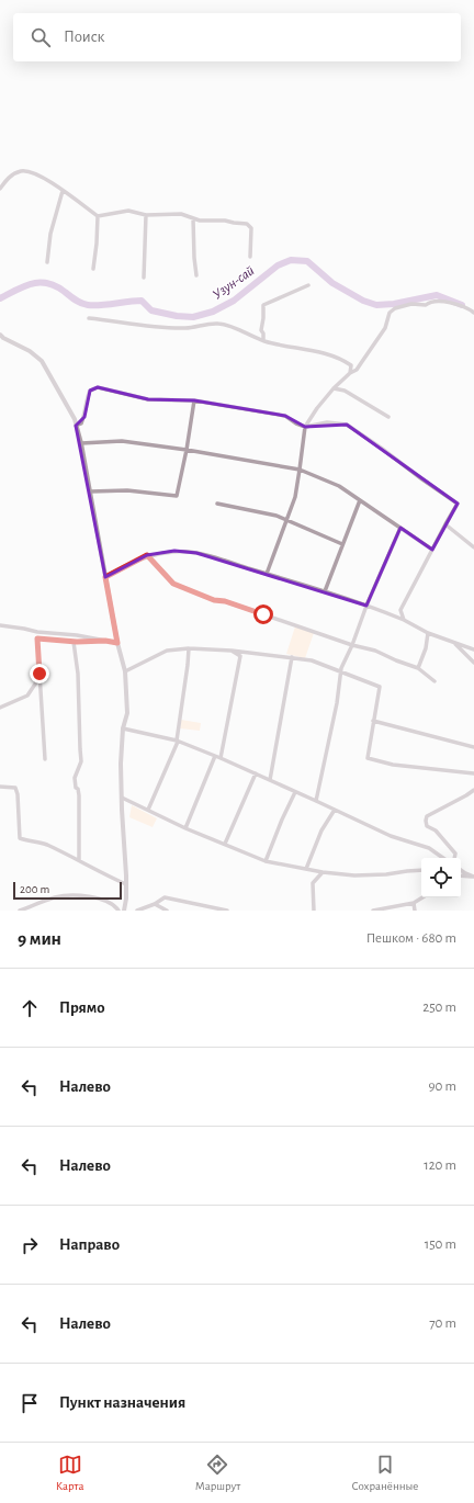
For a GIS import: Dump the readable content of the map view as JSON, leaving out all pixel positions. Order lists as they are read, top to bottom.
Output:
{
  "water": ["Узун-сай"],
  "scale_bar": "200 m",
  "page": {
    "search": "Поиск",
    "scale": "200 m",
    "heading": ["9 мин", "Пешком · 680 m"],
    "list": [
      ["Прямо", "250 m"],
      ["Налево", "90 m"],
      ["Налево", "120 m"],
      ["Направо", "150 m"],
      ["Налево", "70 m"],
      "Пункт назначения"
    ],
    "nav": ["Карта", "Маршрут", "Сохранённые"]
  }
}
